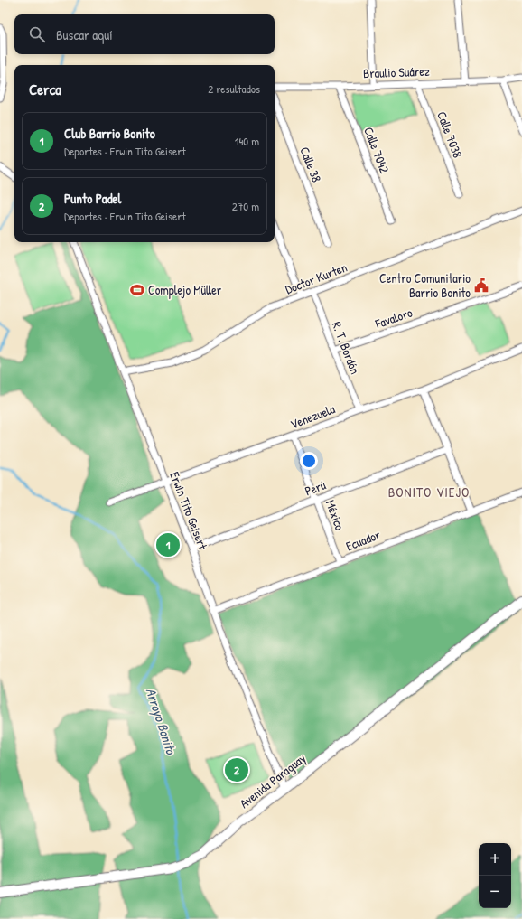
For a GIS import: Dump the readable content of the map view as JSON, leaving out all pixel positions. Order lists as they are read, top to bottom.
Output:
{
  "streets": {
    "main road": ["Avenida Paraguay"],
    "street": [
      "Braulio Suárez",
      "Calle 7038",
      "Calle 7042",
      "Calle 38",
      "Doctor Kurten",
      "Favaloro",
      "R. T. Bordón",
      "Venezuela",
      "Perú",
      "Erwin Tito Geisert",
      "México",
      "Ecuador"
    ]
  },
  "crossings": [
    ["Braulio Suárez", "Calle 7038"],
    ["Braulio Suárez", "Calle 7042"],
    ["Doctor Kurten", "R. T. Bordón"],
    ["Doctor Kurten", "Erwin Tito Geisert"],
    ["Favaloro", "R. T. Bordón"],
    ["R. T. Bordón", "Venezuela"],
    ["Venezuela", "Erwin Tito Geisert"],
    ["Venezuela", "México"],
    ["Perú", "Erwin Tito Geisert"],
    ["Perú", "México"],
    ["Erwin Tito Geisert", "Ecuador"],
    ["Erwin Tito Geisert", "Avenida Paraguay"],
    ["México", "Ecuador"]
  ],
  "districts": ["BONITO VIEJO"],
  "water": ["Arroyo Bonito"],
  "places": {
    "public building": ["Centro Comunitario Barrio Bonito"],
    "sports": ["Complejo Müller"]
  },
  "page": {
    "search": "Buscar aquí",
    "heading": ["Cerca", "2 resultados"],
    "list": [
      {
        "mark": "1",
        "name": "Club Barrio Bonito",
        "note": "Deportes · Erwin Tito Geisert",
        "value": "140 m"
      },
      {
        "mark": "2",
        "name": "Punto Padel",
        "note": "Deportes · Erwin Tito Geisert",
        "value": "270 m"
      }
    ],
    "pins": ["1", "2"],
    "map_buttons": ["+", "−"]
  }
}
